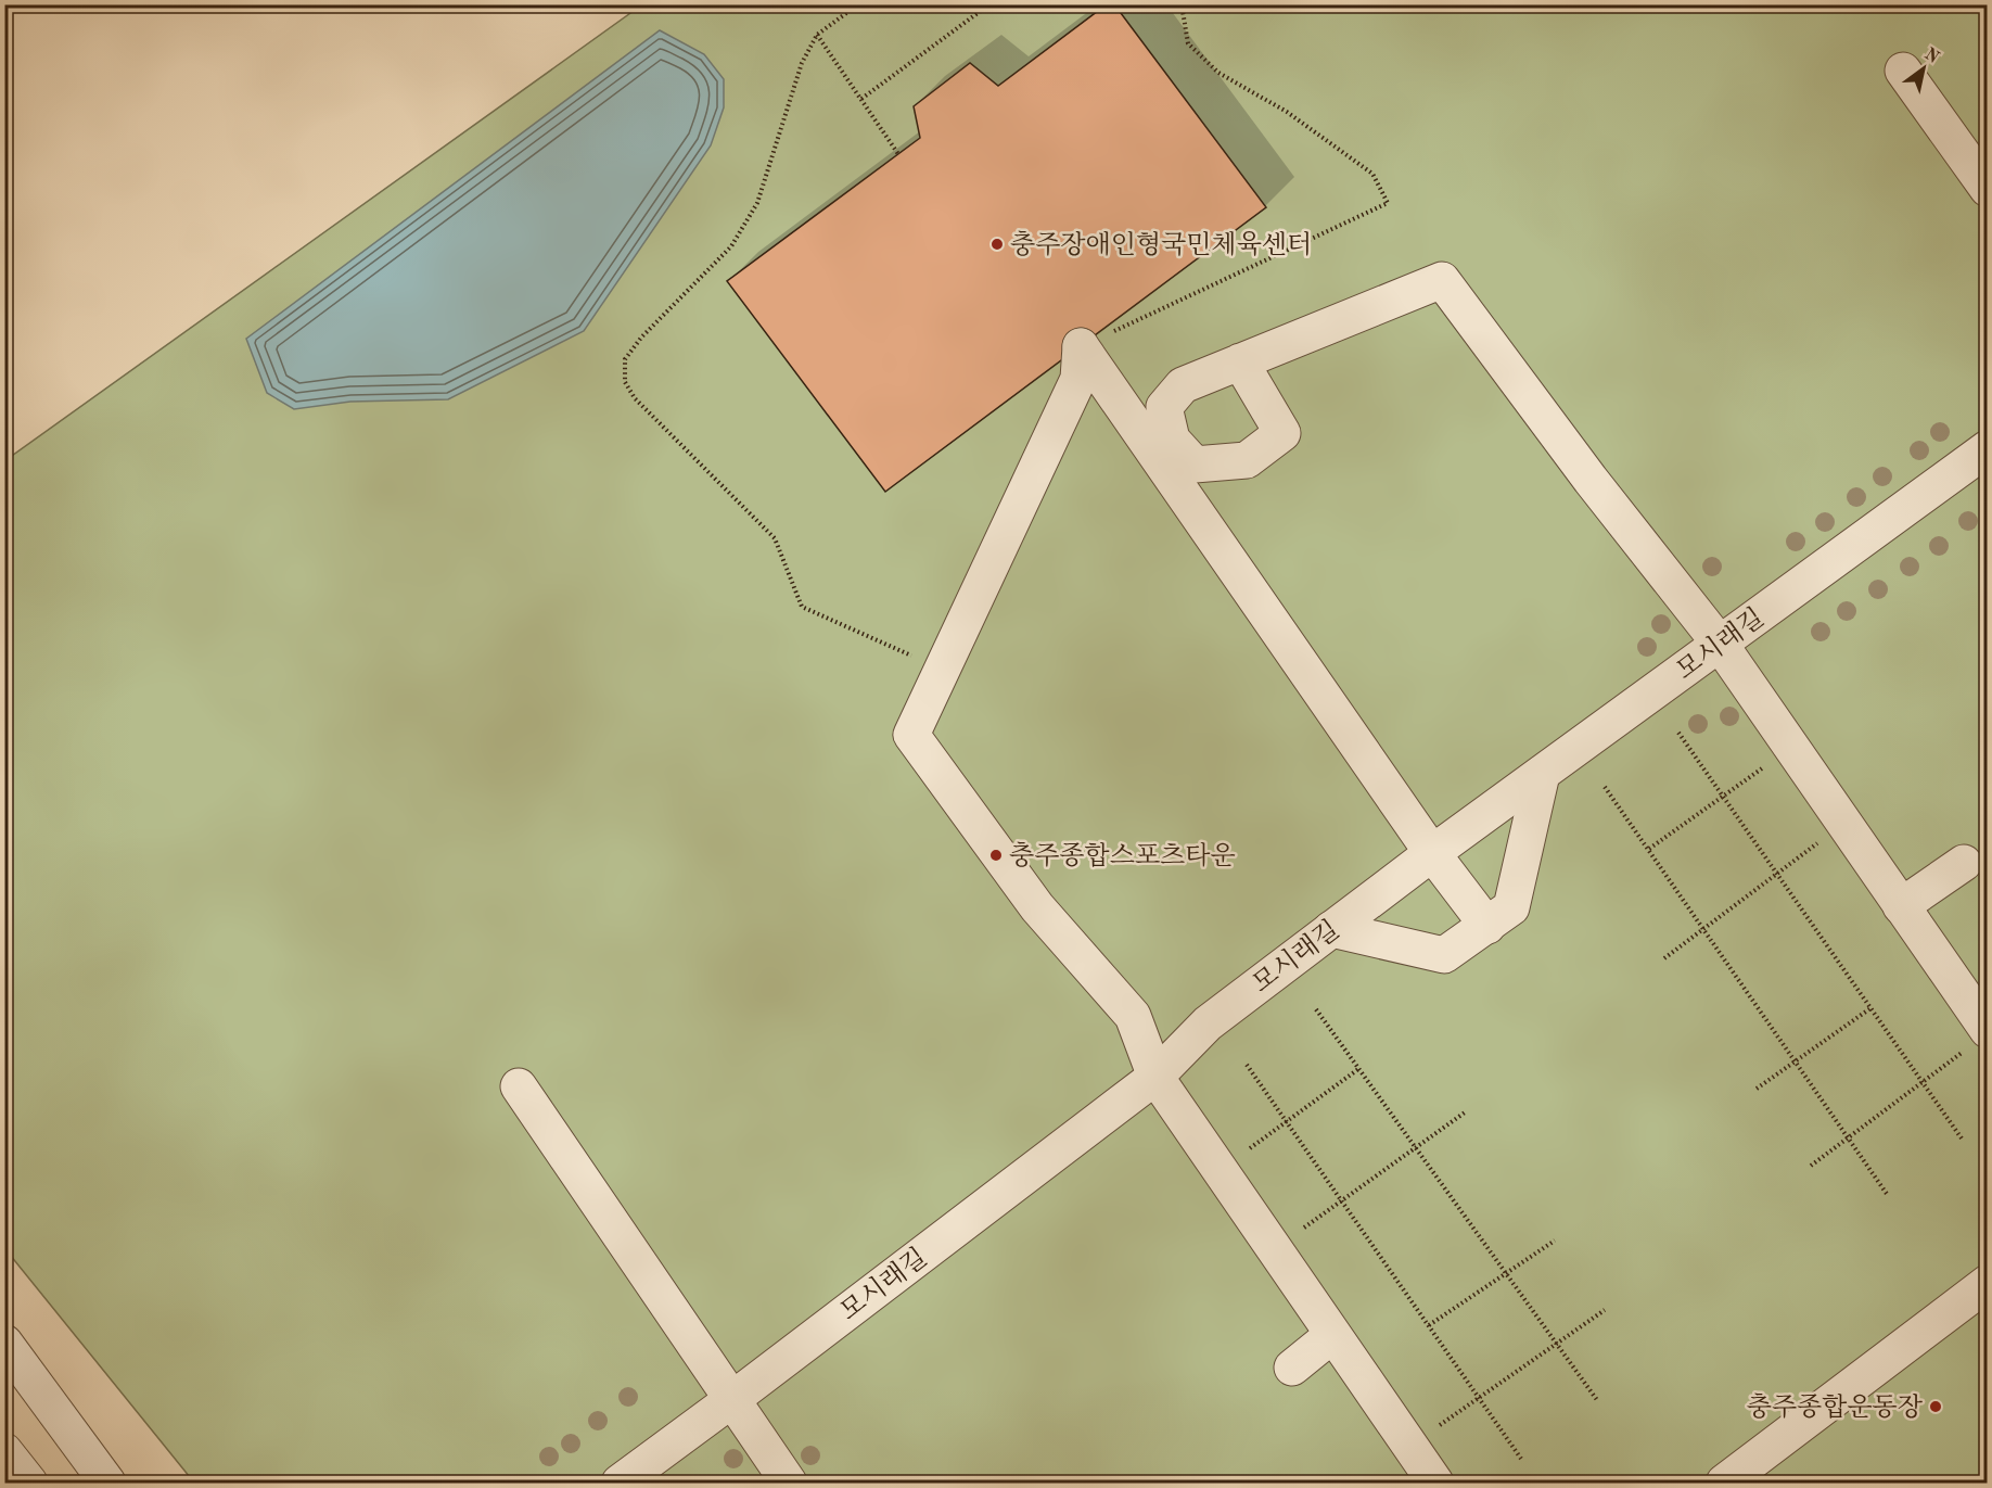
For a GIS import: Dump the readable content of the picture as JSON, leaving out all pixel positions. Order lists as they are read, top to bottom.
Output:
{
  "streets": {
    "street": ["모시래길"]
  },
  "places": ["충주장애인형국민체육센터", "충주종합스포츠타운", "충주종합운동장"],
  "north": "top right"
}
